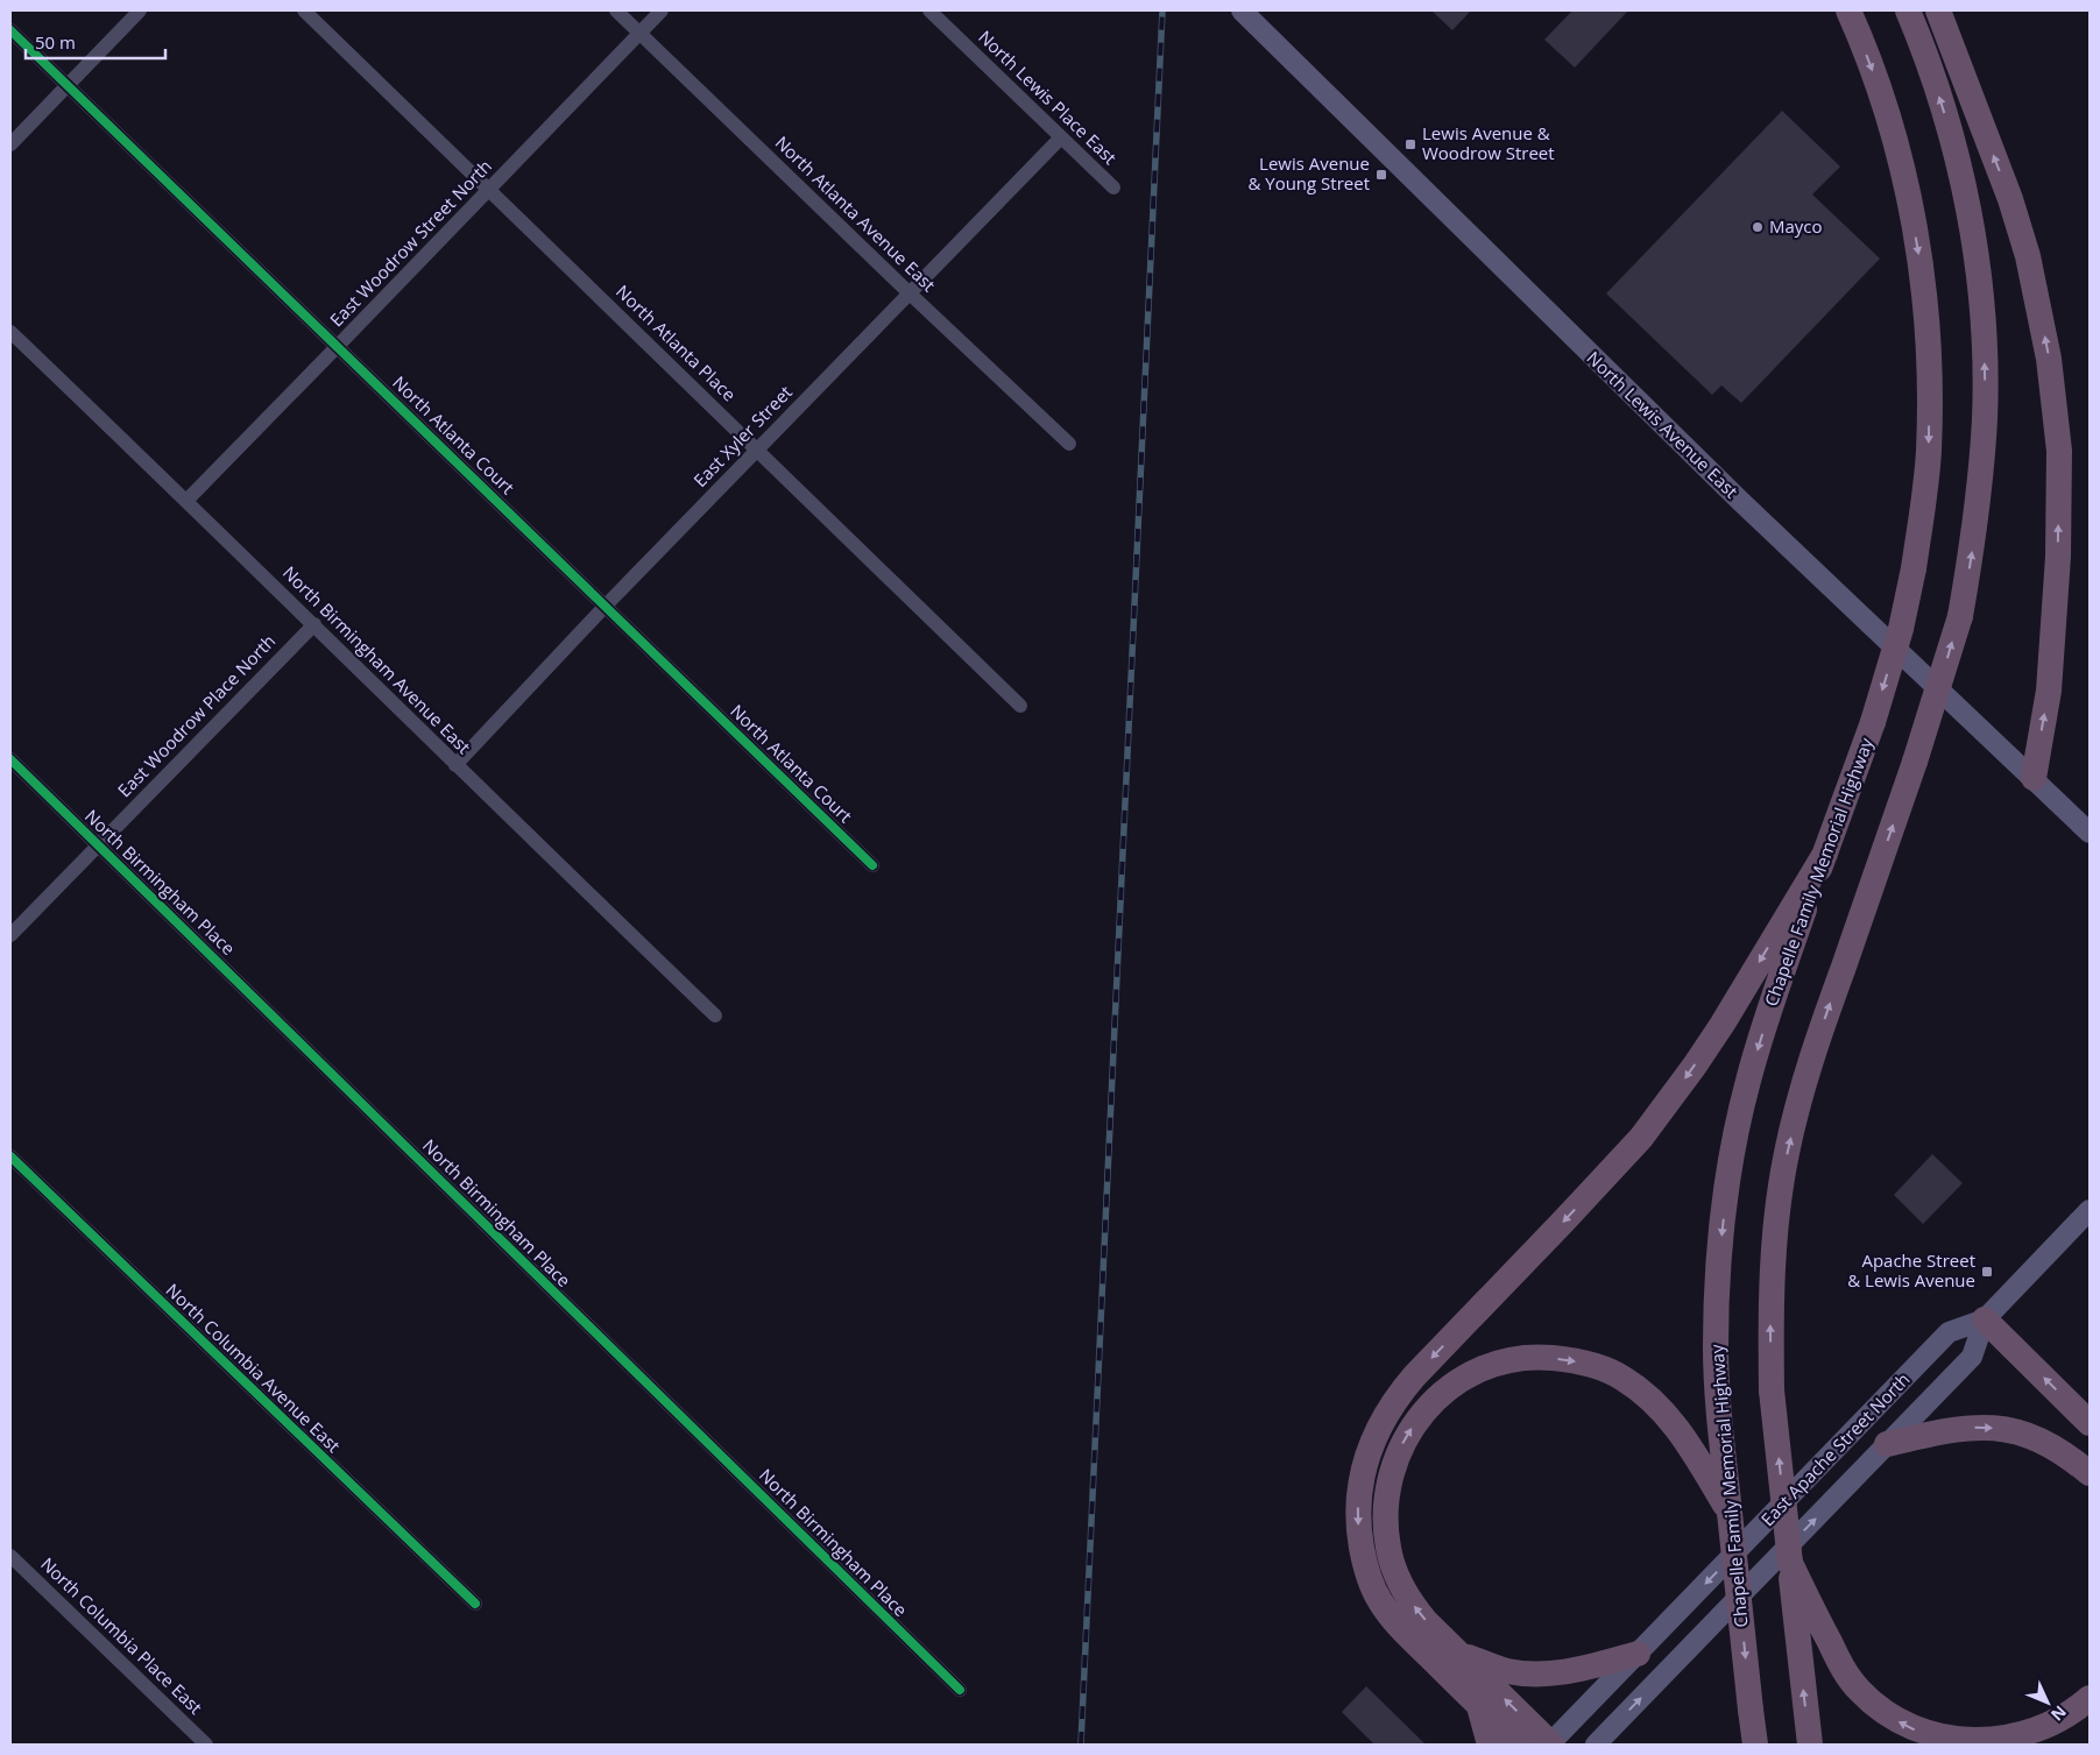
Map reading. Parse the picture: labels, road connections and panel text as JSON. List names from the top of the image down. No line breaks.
{"streets":{"highway":["Chapelle Family Memorial Highway"],"main road":["North Lewis Avenue East","East Apache Street North"],"street":["North Lewis Place East","North Atlanta Avenue East","East Woodrow Street North","North Atlanta Place","North Atlanta Court","East Xyler Street","North Birmingham Avenue East","East Woodrow Place North","North Birmingham Place","North Columbia Avenue East","North Columbia Place East"]},"crossings":[["North Lewis Place East","East Xyler Street"],["North Atlanta Avenue East","East Woodrow Street North"],["North Atlanta Avenue East","East Xyler Street"],["East Woodrow Street North","North Atlanta Place"],["East Woodrow Street North","North Atlanta Court"],["East Woodrow Street North","North Birmingham Avenue East"],["North Atlanta Place","East Xyler Street"],["North Atlanta Court","East Xyler Street"],["East Xyler Street","North Birmingham Avenue East"],["North Birmingham Avenue East","East Woodrow Place North"],["East Woodrow Place North","North Birmingham Place"]],"places":{"transit":["Lewis Avenue & Woodrow Street","Lewis Avenue & Young Street","Apache Street & Lewis Avenue"],"other":["Mayco"]},"scale_bar":"50 m","north":"bottom right"}
